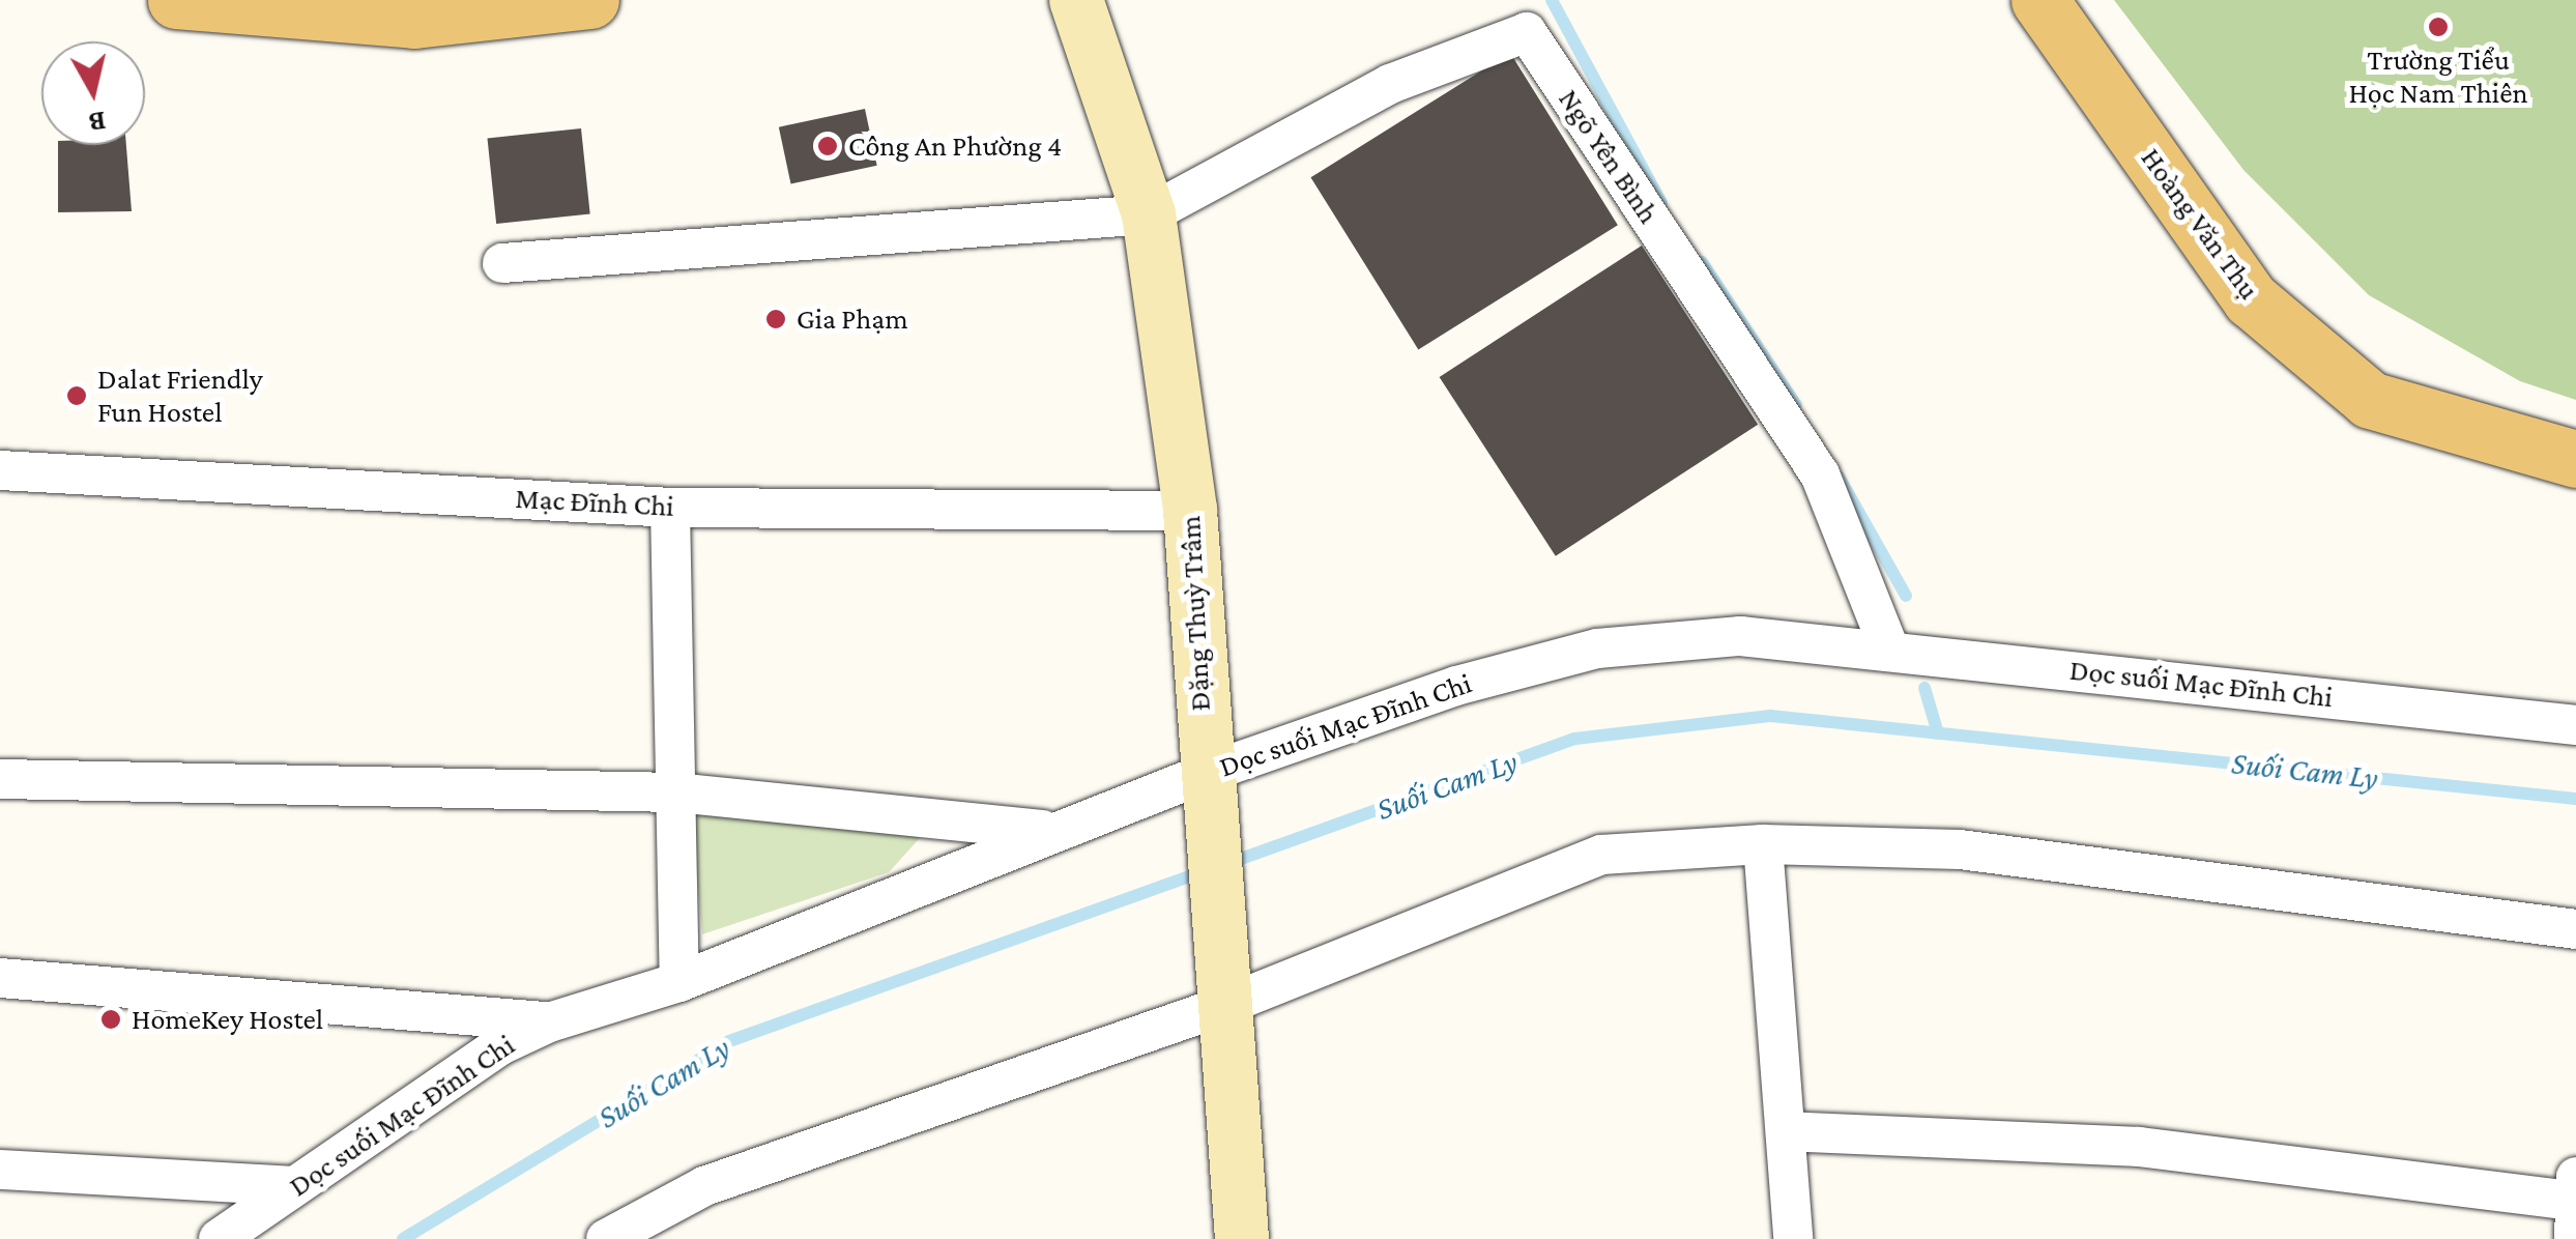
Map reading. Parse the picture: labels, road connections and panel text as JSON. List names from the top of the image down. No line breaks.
{"streets":{"main road":["Hoàng Văn Thụ"],"street":["Ngõ Yên Bình","Mạc Đĩnh Chi","Đặng Thuỳ Trâm","Dọc suối Mạc Đĩnh Chi"]},"crossings":[["Ngõ Yên Bình","Đặng Thuỳ Trâm"],["Ngõ Yên Bình","Dọc suối Mạc Đĩnh Chi"],["Mạc Đĩnh Chi","Đặng Thuỳ Trâm"],["Đặng Thuỳ Trâm","Dọc suối Mạc Đĩnh Chi"]],"water":["Suối Cam Ly"],"places":["Trường Tiểu Học Nam Thiên","Công An Phường 4","Gia Phạm","Dalat Friendly Fun Hostel","HomeKey Hostel"],"north":"bottom"}
